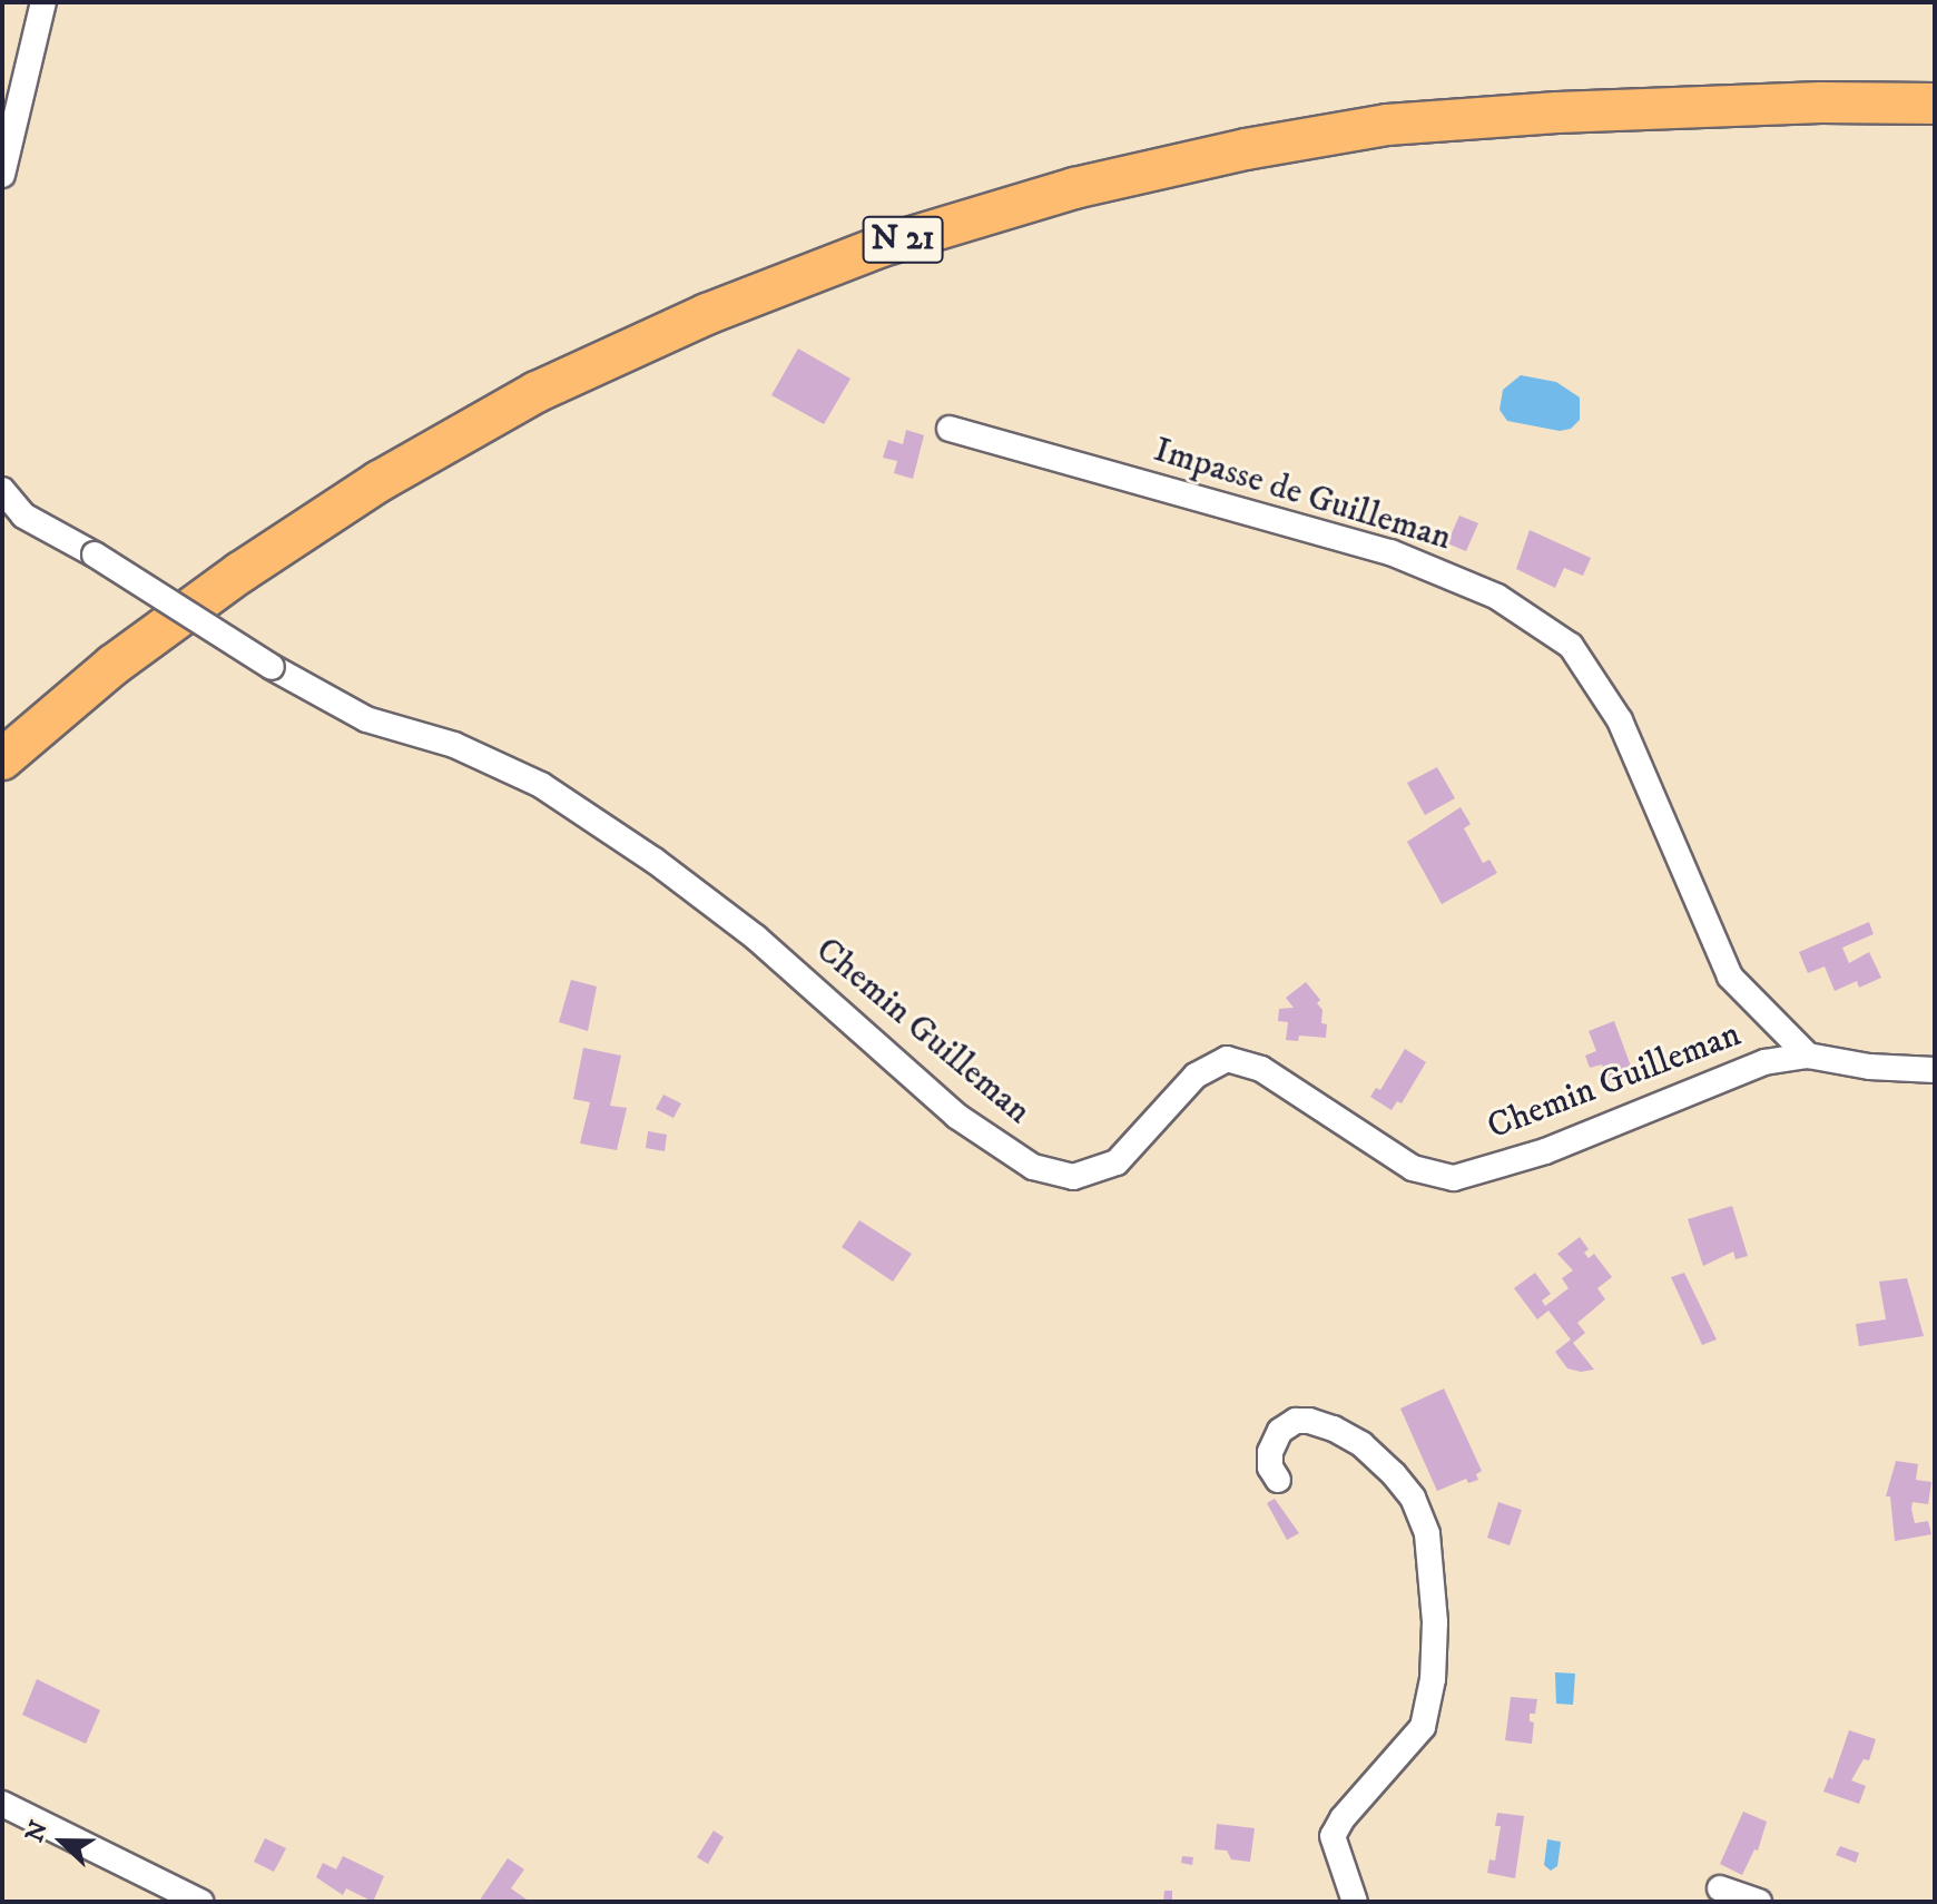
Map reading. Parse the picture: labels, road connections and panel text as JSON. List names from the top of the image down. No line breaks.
{"streets":{"main road":["N 21"],"street":["Impasse de Guilleman","Chemin Guilleman"]},"crossings":[["Impasse de Guilleman","Chemin Guilleman"]],"north":"left"}
